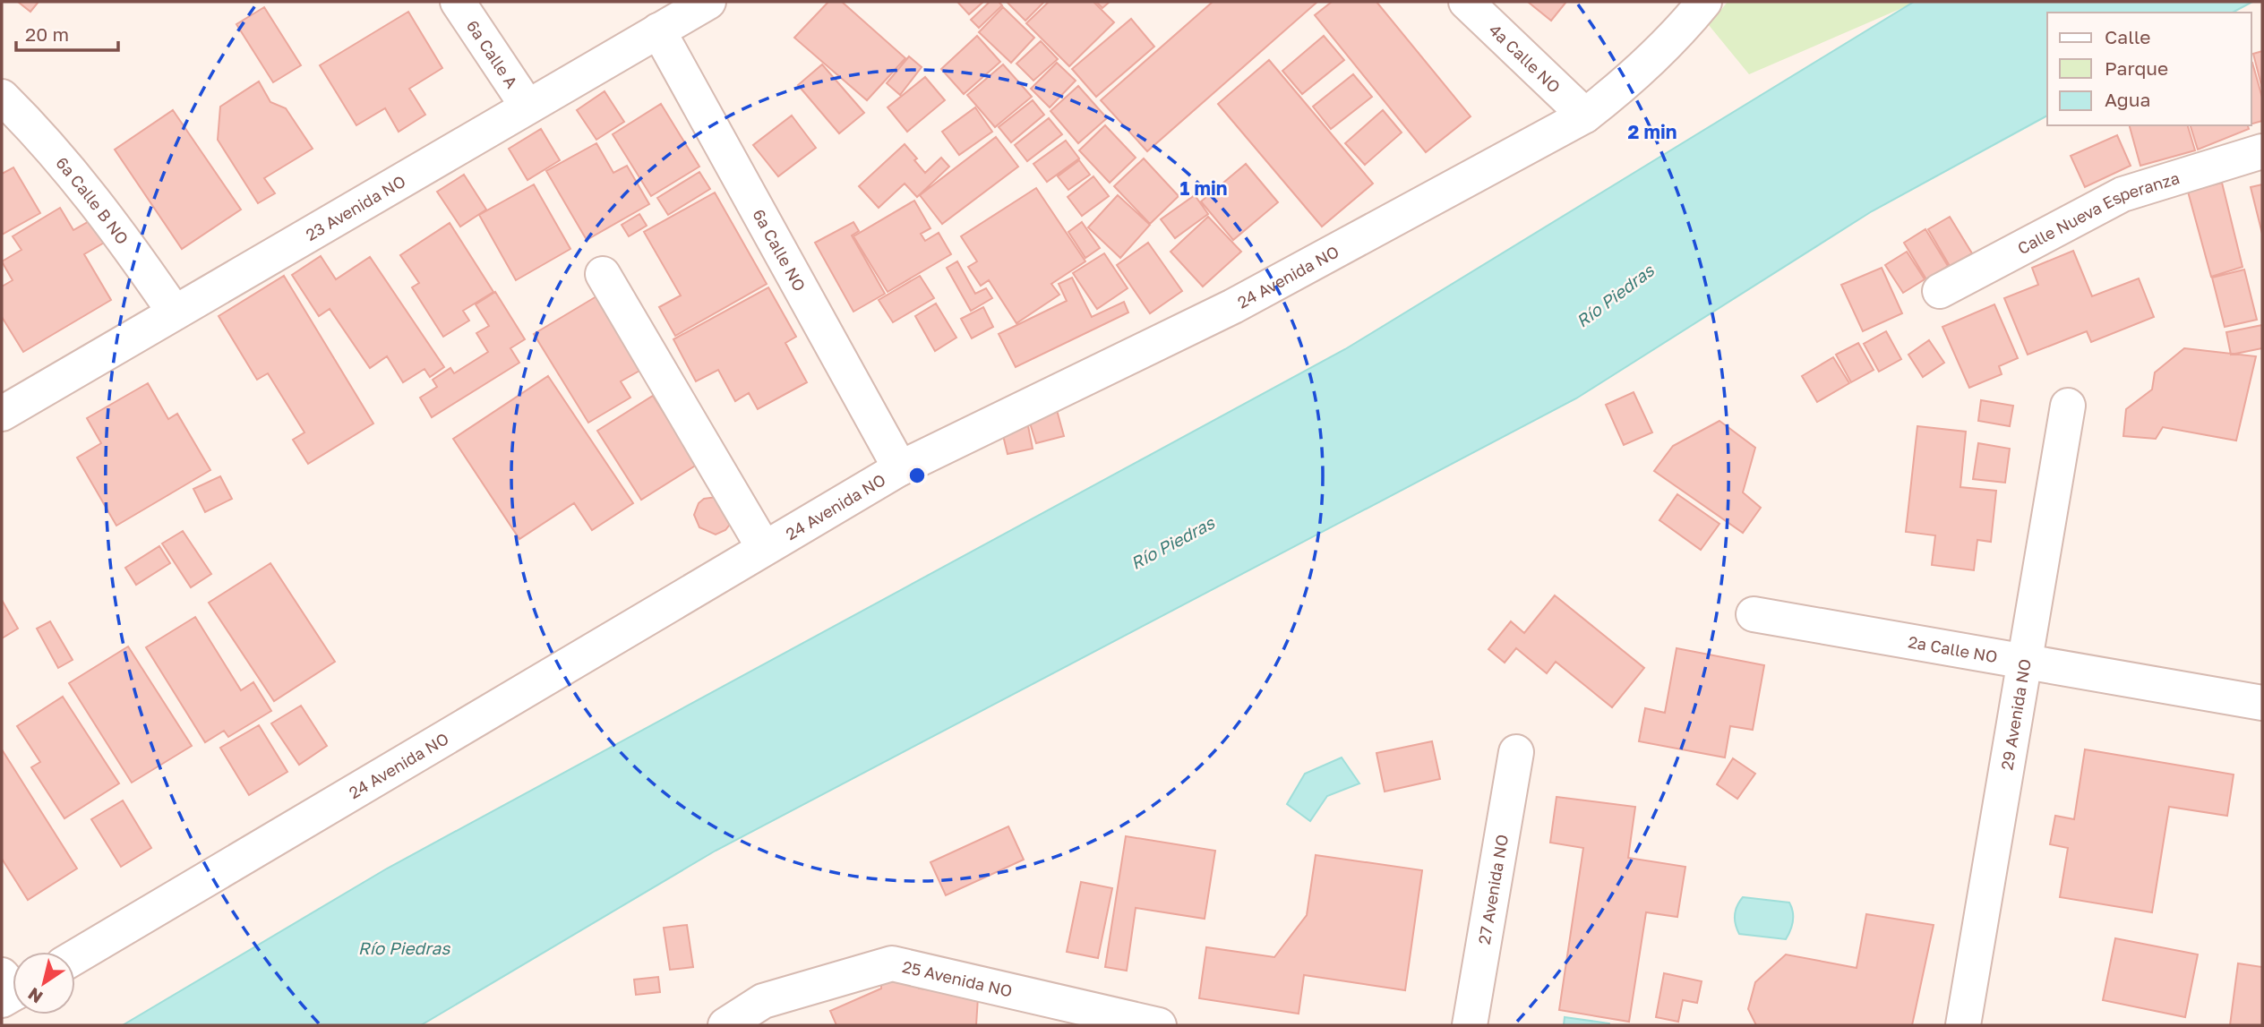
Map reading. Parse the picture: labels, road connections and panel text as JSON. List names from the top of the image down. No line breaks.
{"streets":{"street":["6a Calle A","4a Calle NO","6a Calle B NO","23 Avenida NO","Calle Nueva Esperanza","6a Calle NO","24 Avenida NO","2a Calle NO","29 Avenida NO","27 Avenida NO","25 Avenida NO"]},"crossings":[["6a Calle A","23 Avenida NO"],["4a Calle NO","24 Avenida NO"],["6a Calle B NO","23 Avenida NO"],["23 Avenida NO","6a Calle NO"],["6a Calle NO","24 Avenida NO"],["2a Calle NO","29 Avenida NO"]],"water":["Río Piedras"],"legend":["Calle","Parque","Agua"],"scale_bar":"20 m","north":"bottom left","rings":["2 min","1 min"]}
